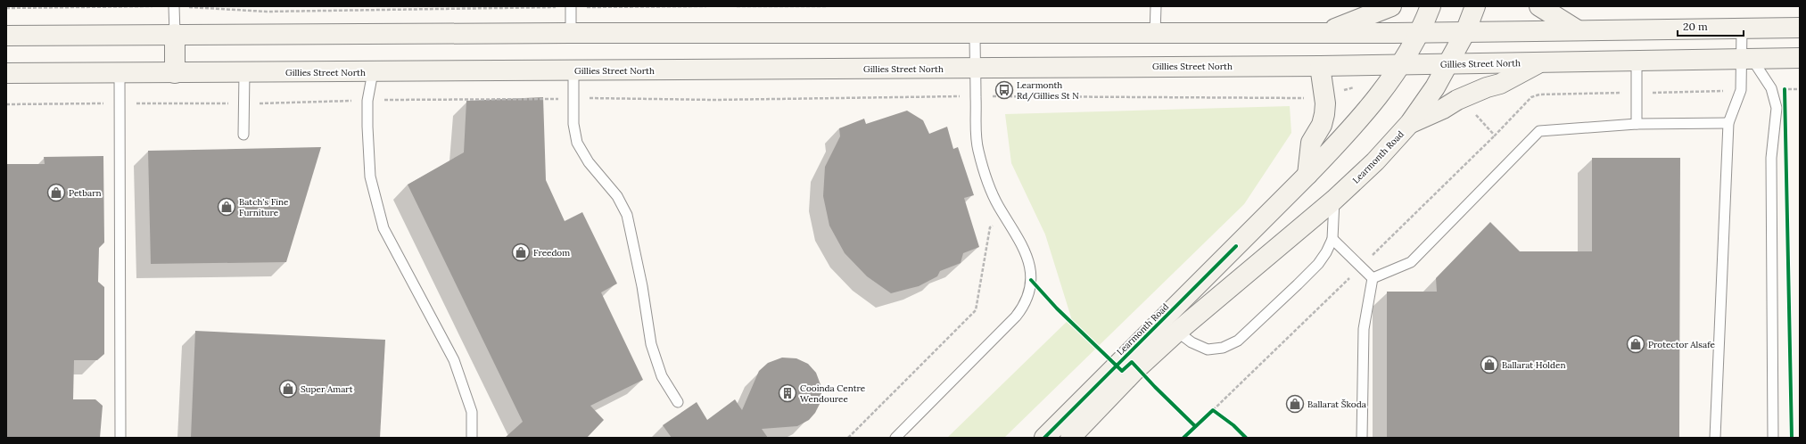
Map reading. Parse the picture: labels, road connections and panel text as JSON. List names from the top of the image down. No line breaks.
{"streets":{"main road":["Gillies Street North","Learmonth Road"]},"crossings":[["Gillies Street North","Learmonth Road"]],"places":{"bus stop":["Learmonth Rd/Gillies St N"],"shop":["Petbarn","Batch's Fine Furniture","Freedom","Protector Alsafe","Ballarat Holden","Super Amart","Ballarat Škoda"],"building":["Cooinda Centre Wendouree"]},"scale_bar":"20 m"}
